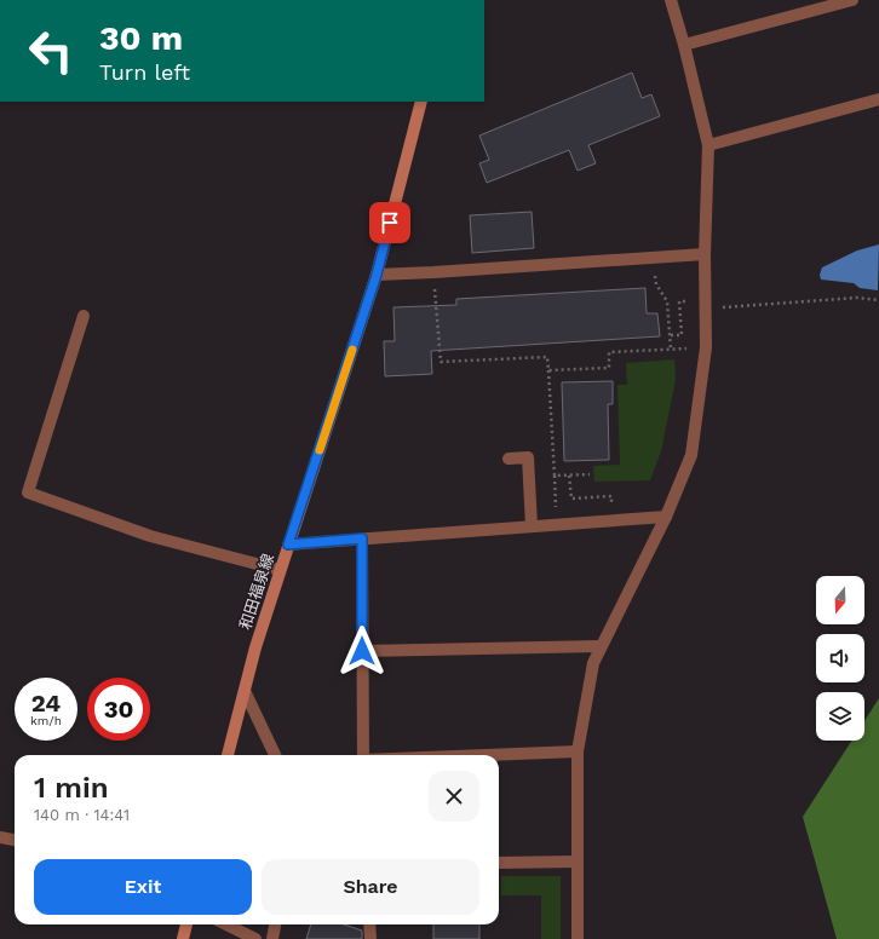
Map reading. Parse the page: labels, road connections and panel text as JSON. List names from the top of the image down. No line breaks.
{"streets":{"main road":["和田福泉線"]},"north":"bottom","page":{"turn":["30 m","Turn left"],"speed":"24 km/h","limit":"30","heading":["1 min","140 m · 14:41"],"buttons":["Exit","Share"]}}
